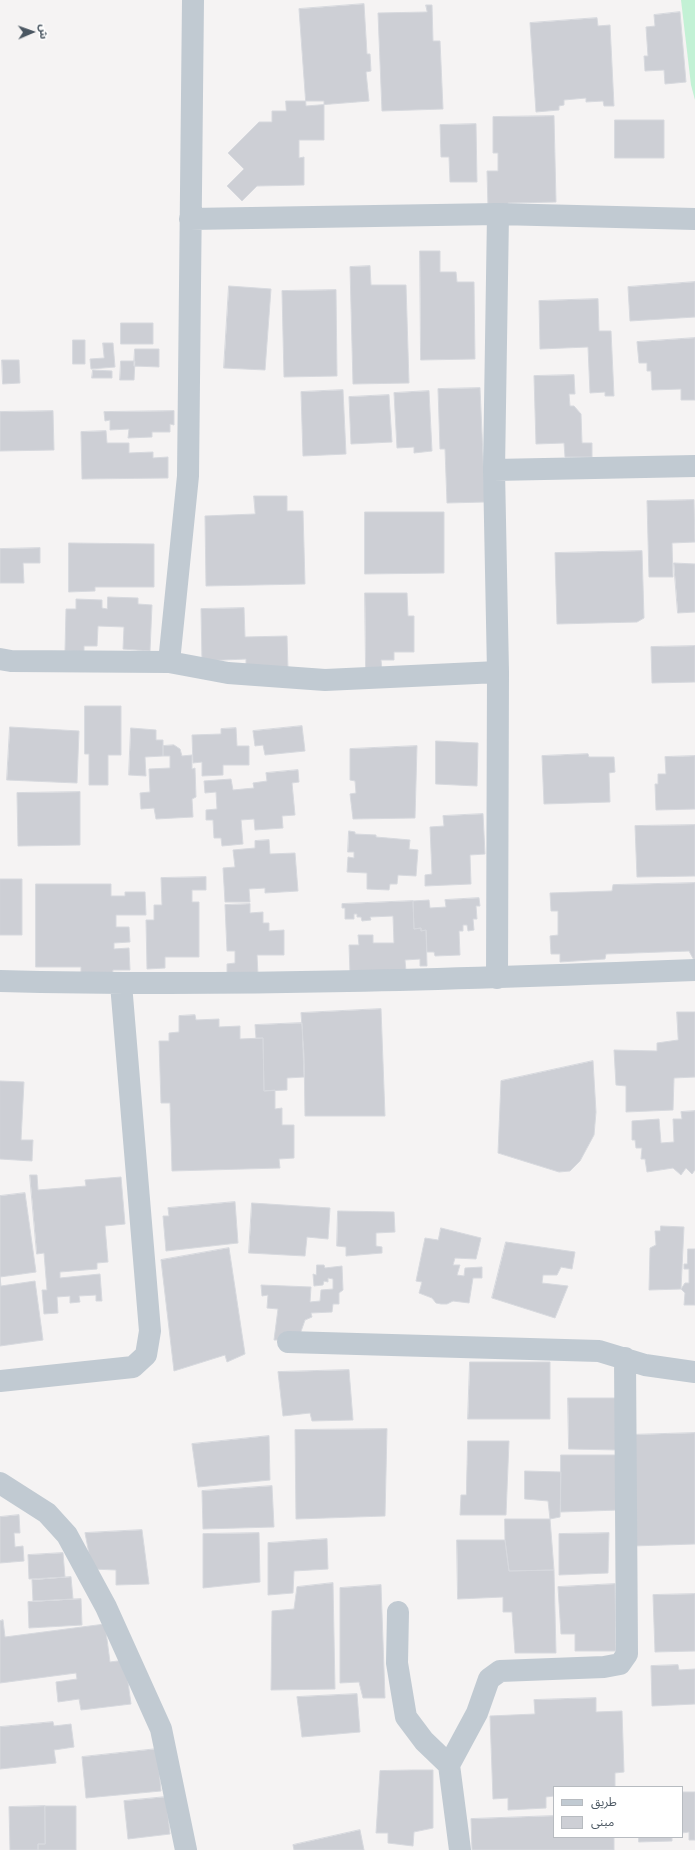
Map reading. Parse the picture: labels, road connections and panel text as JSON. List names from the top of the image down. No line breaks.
{"legend":["طريق","مبنى"],"north":"right"}
